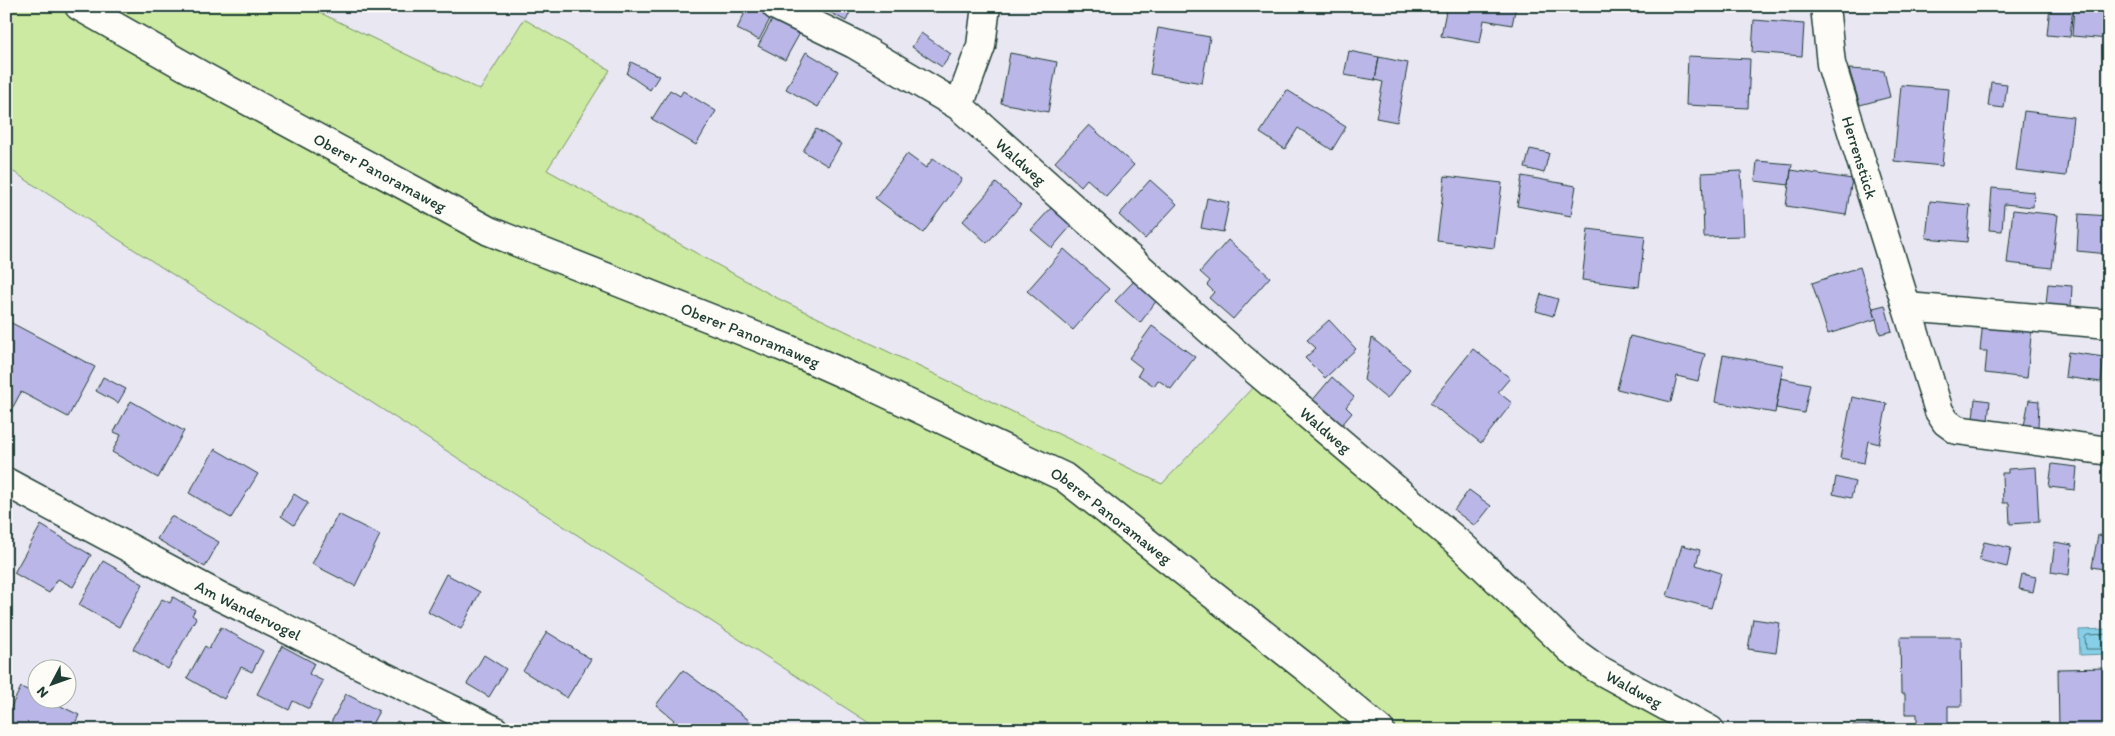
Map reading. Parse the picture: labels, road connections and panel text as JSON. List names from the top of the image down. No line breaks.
{"streets":{"street":["Herrenstück","Waldweg","Oberer Panoramaweg","Am Wandervogel"]},"north":"bottom left"}
